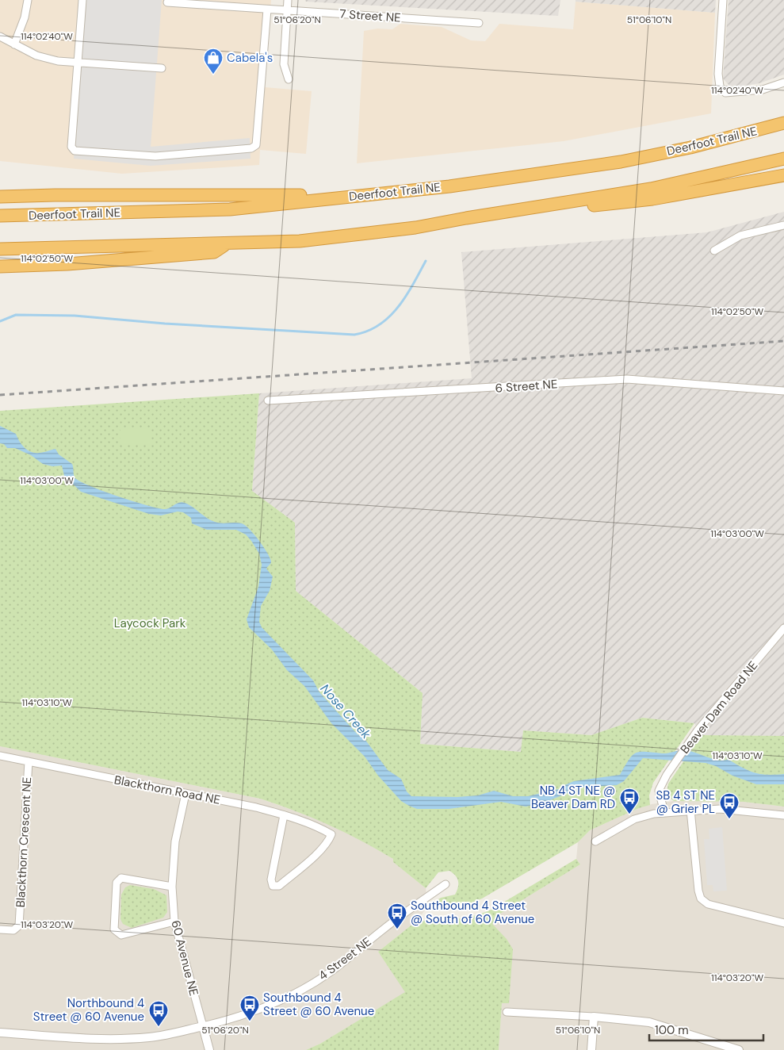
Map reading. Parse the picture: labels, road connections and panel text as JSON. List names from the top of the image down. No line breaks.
{"streets":{"highway":["Deerfoot Trail NE"],"street":["7 Street NE","6 Street NE","Beaver Dam Road NE","Blackthorn Road NE","Blackthorn Crescent NE","60 Avenue NE","4 Street NE"]},"crossings":[["Blackthorn Road NE","Blackthorn Crescent NE"],["Blackthorn Road NE","60 Avenue NE"],["60 Avenue NE","4 Street NE"]],"water":["Nose Creek"],"parks":["Laycock Park"],"places":{"shop":["Cabela's"],"bus stop":["NB 4 ST NE @ Beaver Dam RD","SB 4 ST NE @ Grier PL","Southbound 4 Street @ South of 60 Avenue","Southbound 4 Street @ 60 Avenue","Northbound 4 Street @ 60 Avenue"]},"scale_bar":"100 m","coordinates":["51°06'20\"N","51°06'10\"N","114°02'40\"W","114°02'50\"W","114°03'00\"W","114°03'10\"W","114°03'20\"W"]}
